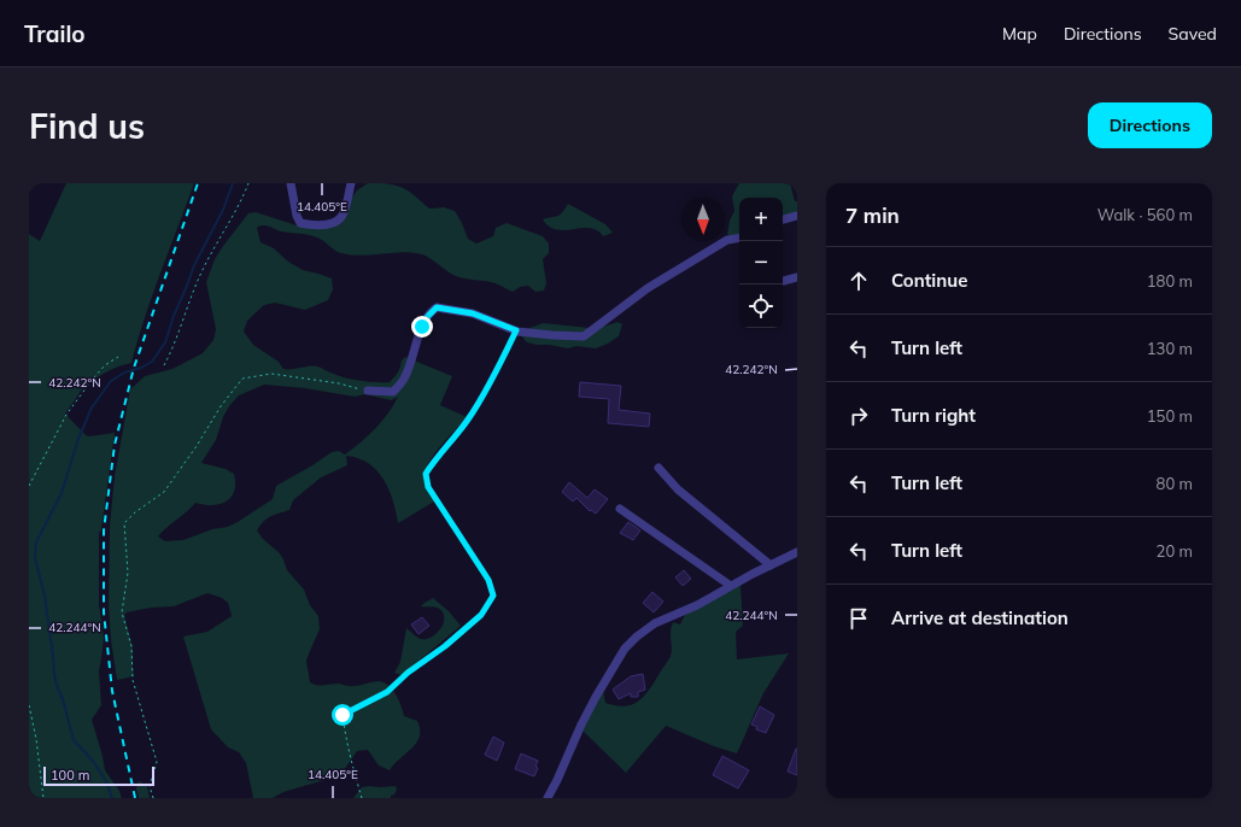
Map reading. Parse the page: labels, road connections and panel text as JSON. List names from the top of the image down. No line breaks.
{"scale_bar":"100 m","north":"bottom","page":{"header":"Trailo","nav":["Map","Directions","Saved"],"buttons":"Directions","title":"Find us","heading":["7 min","Walk · 560 m"],"map_buttons":["+","−"],"list":[["Continue","180 m"],["Turn left","130 m"],["Turn right","150 m"],["Turn left","80 m"],["Turn left","20 m"],"Arrive at destination"],"scale":"100 m"},"coordinates":["14.405°E","42.242°N","42.244°N"]}
